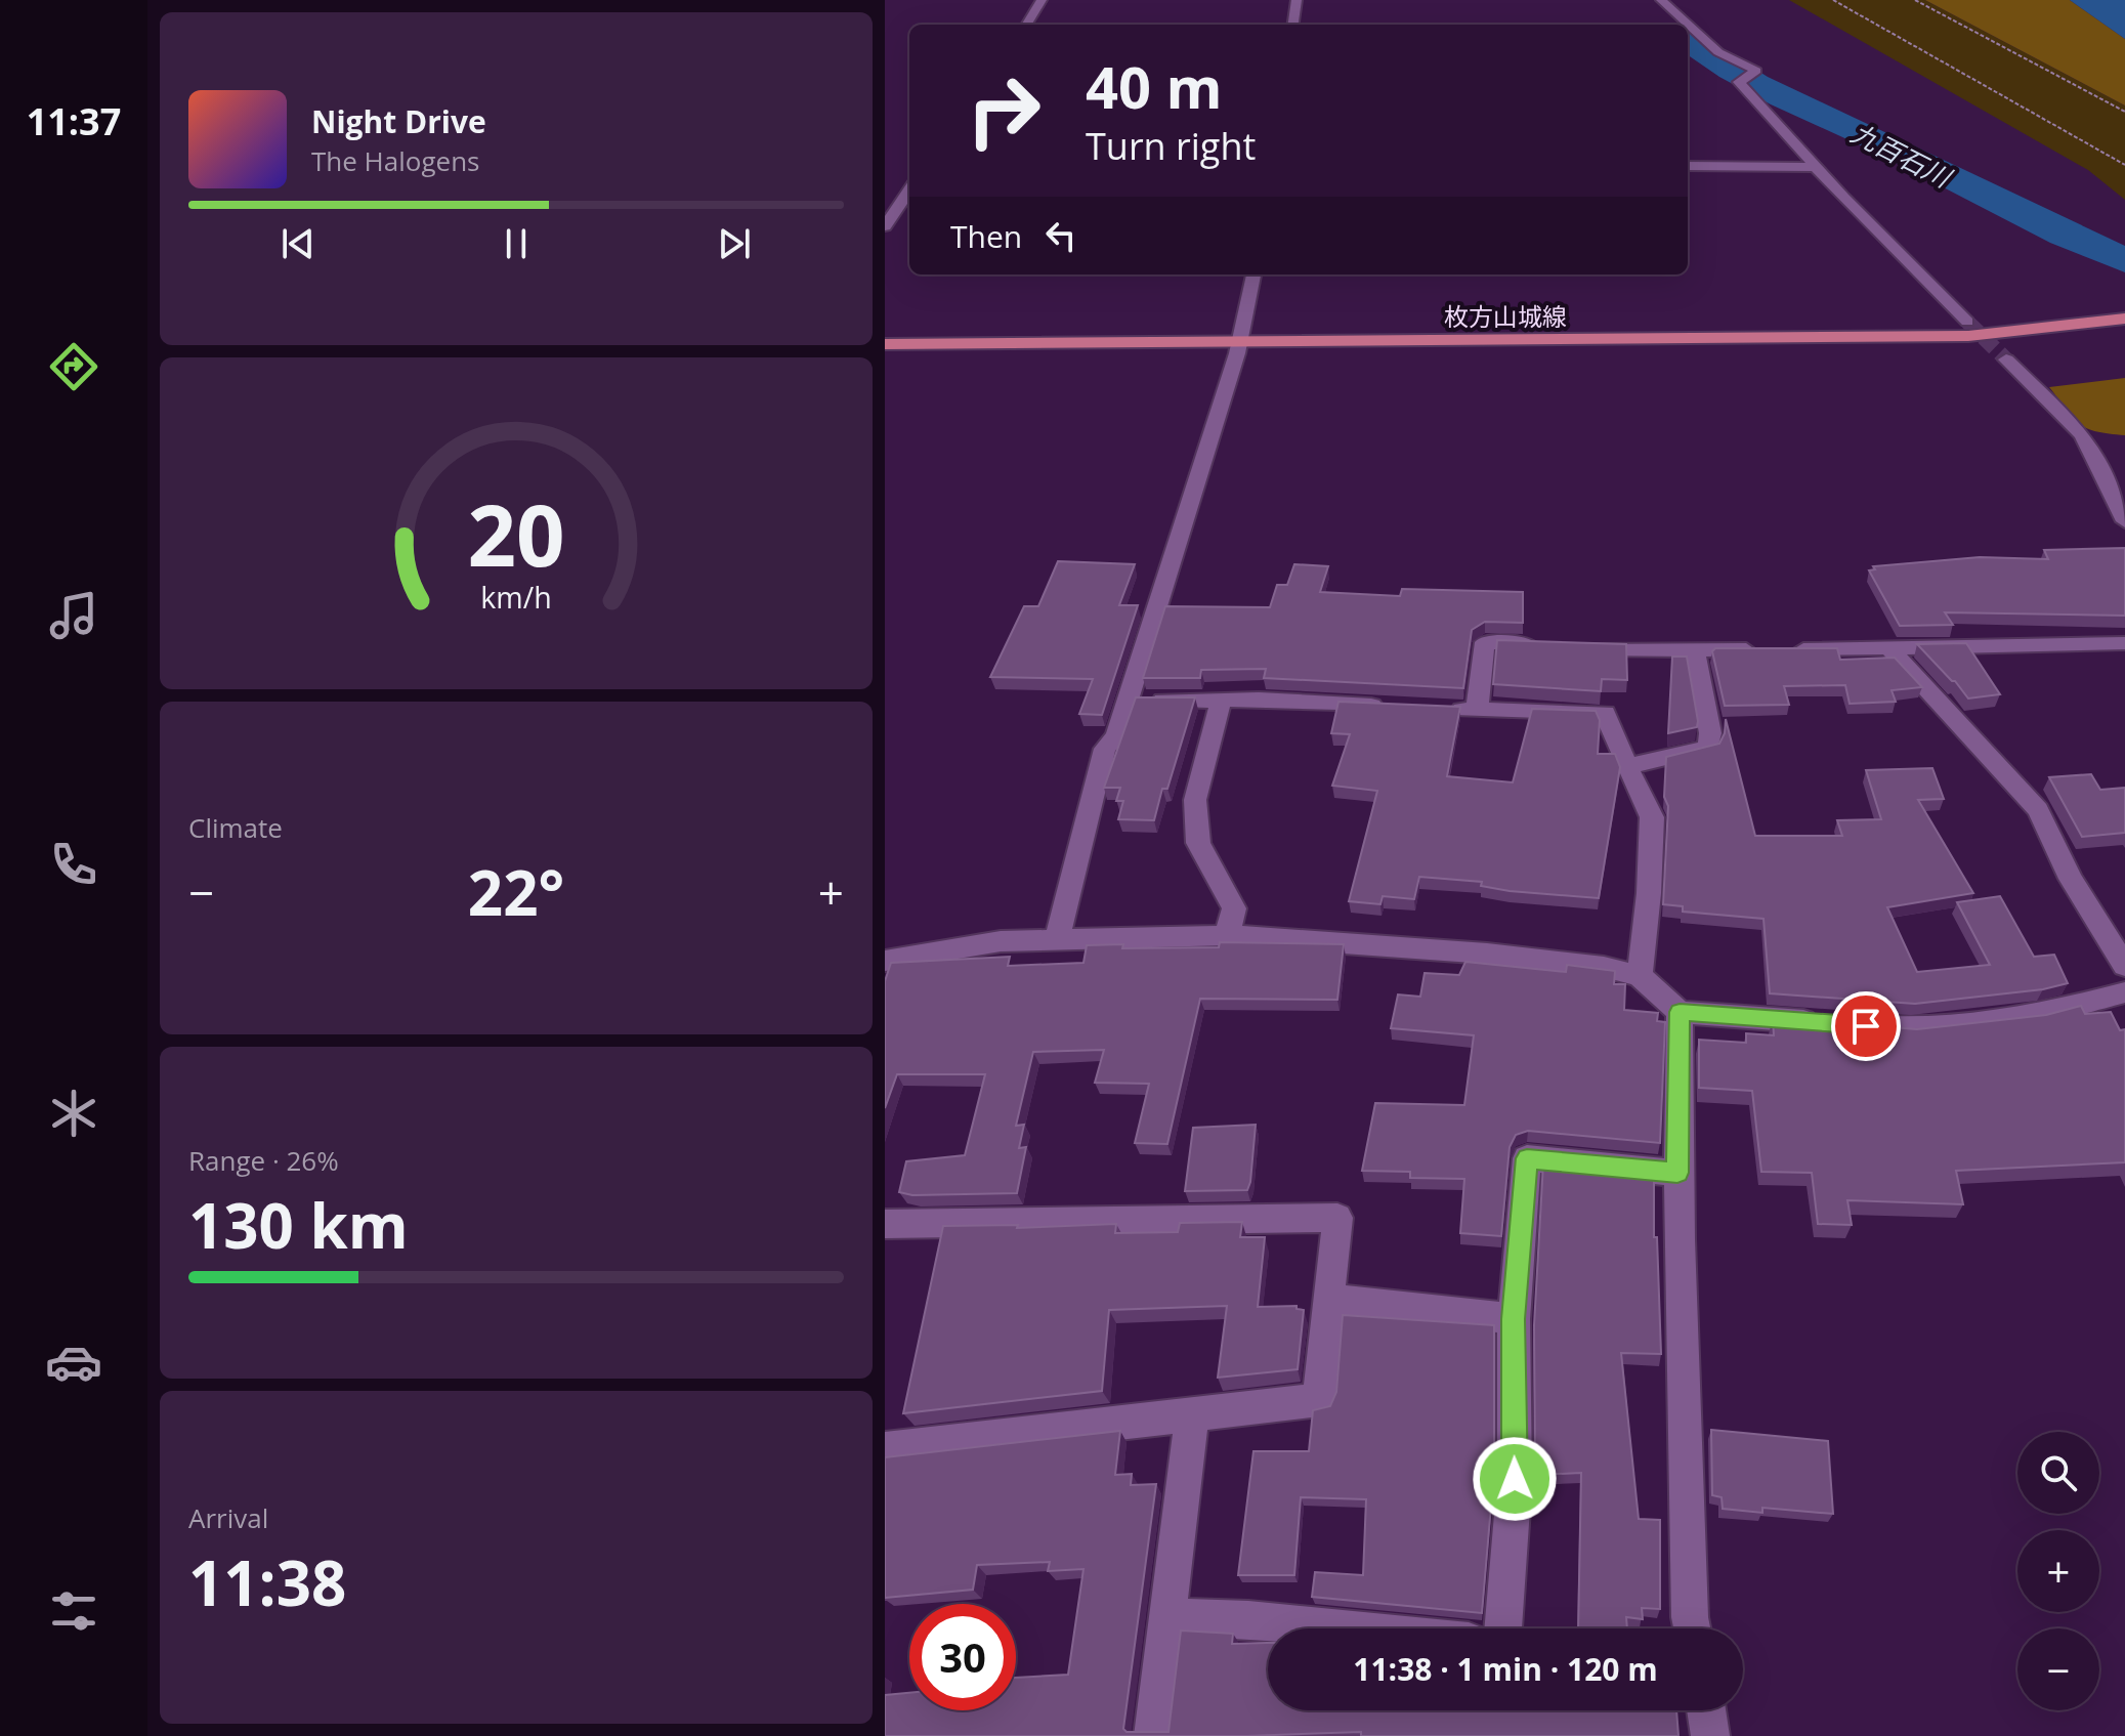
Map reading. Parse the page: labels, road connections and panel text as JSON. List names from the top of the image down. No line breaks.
{"streets":{"main road":["枚方山城線"]},"water":["九百石川"],"page":{"tabs":"11:37","turn":["40 m","Turn right"],"song":["Night Drive","The Halogens"],"then":"Then","tile":["Climate",["Range · 26%","130 km"],["Arrival","11:38"]],"heat":["−","22°","+"],"map_buttons":["+","−"],"limit":"30","trip":"11:38 · 1 min · 120 m","gauge":["20","km/h"]}}
